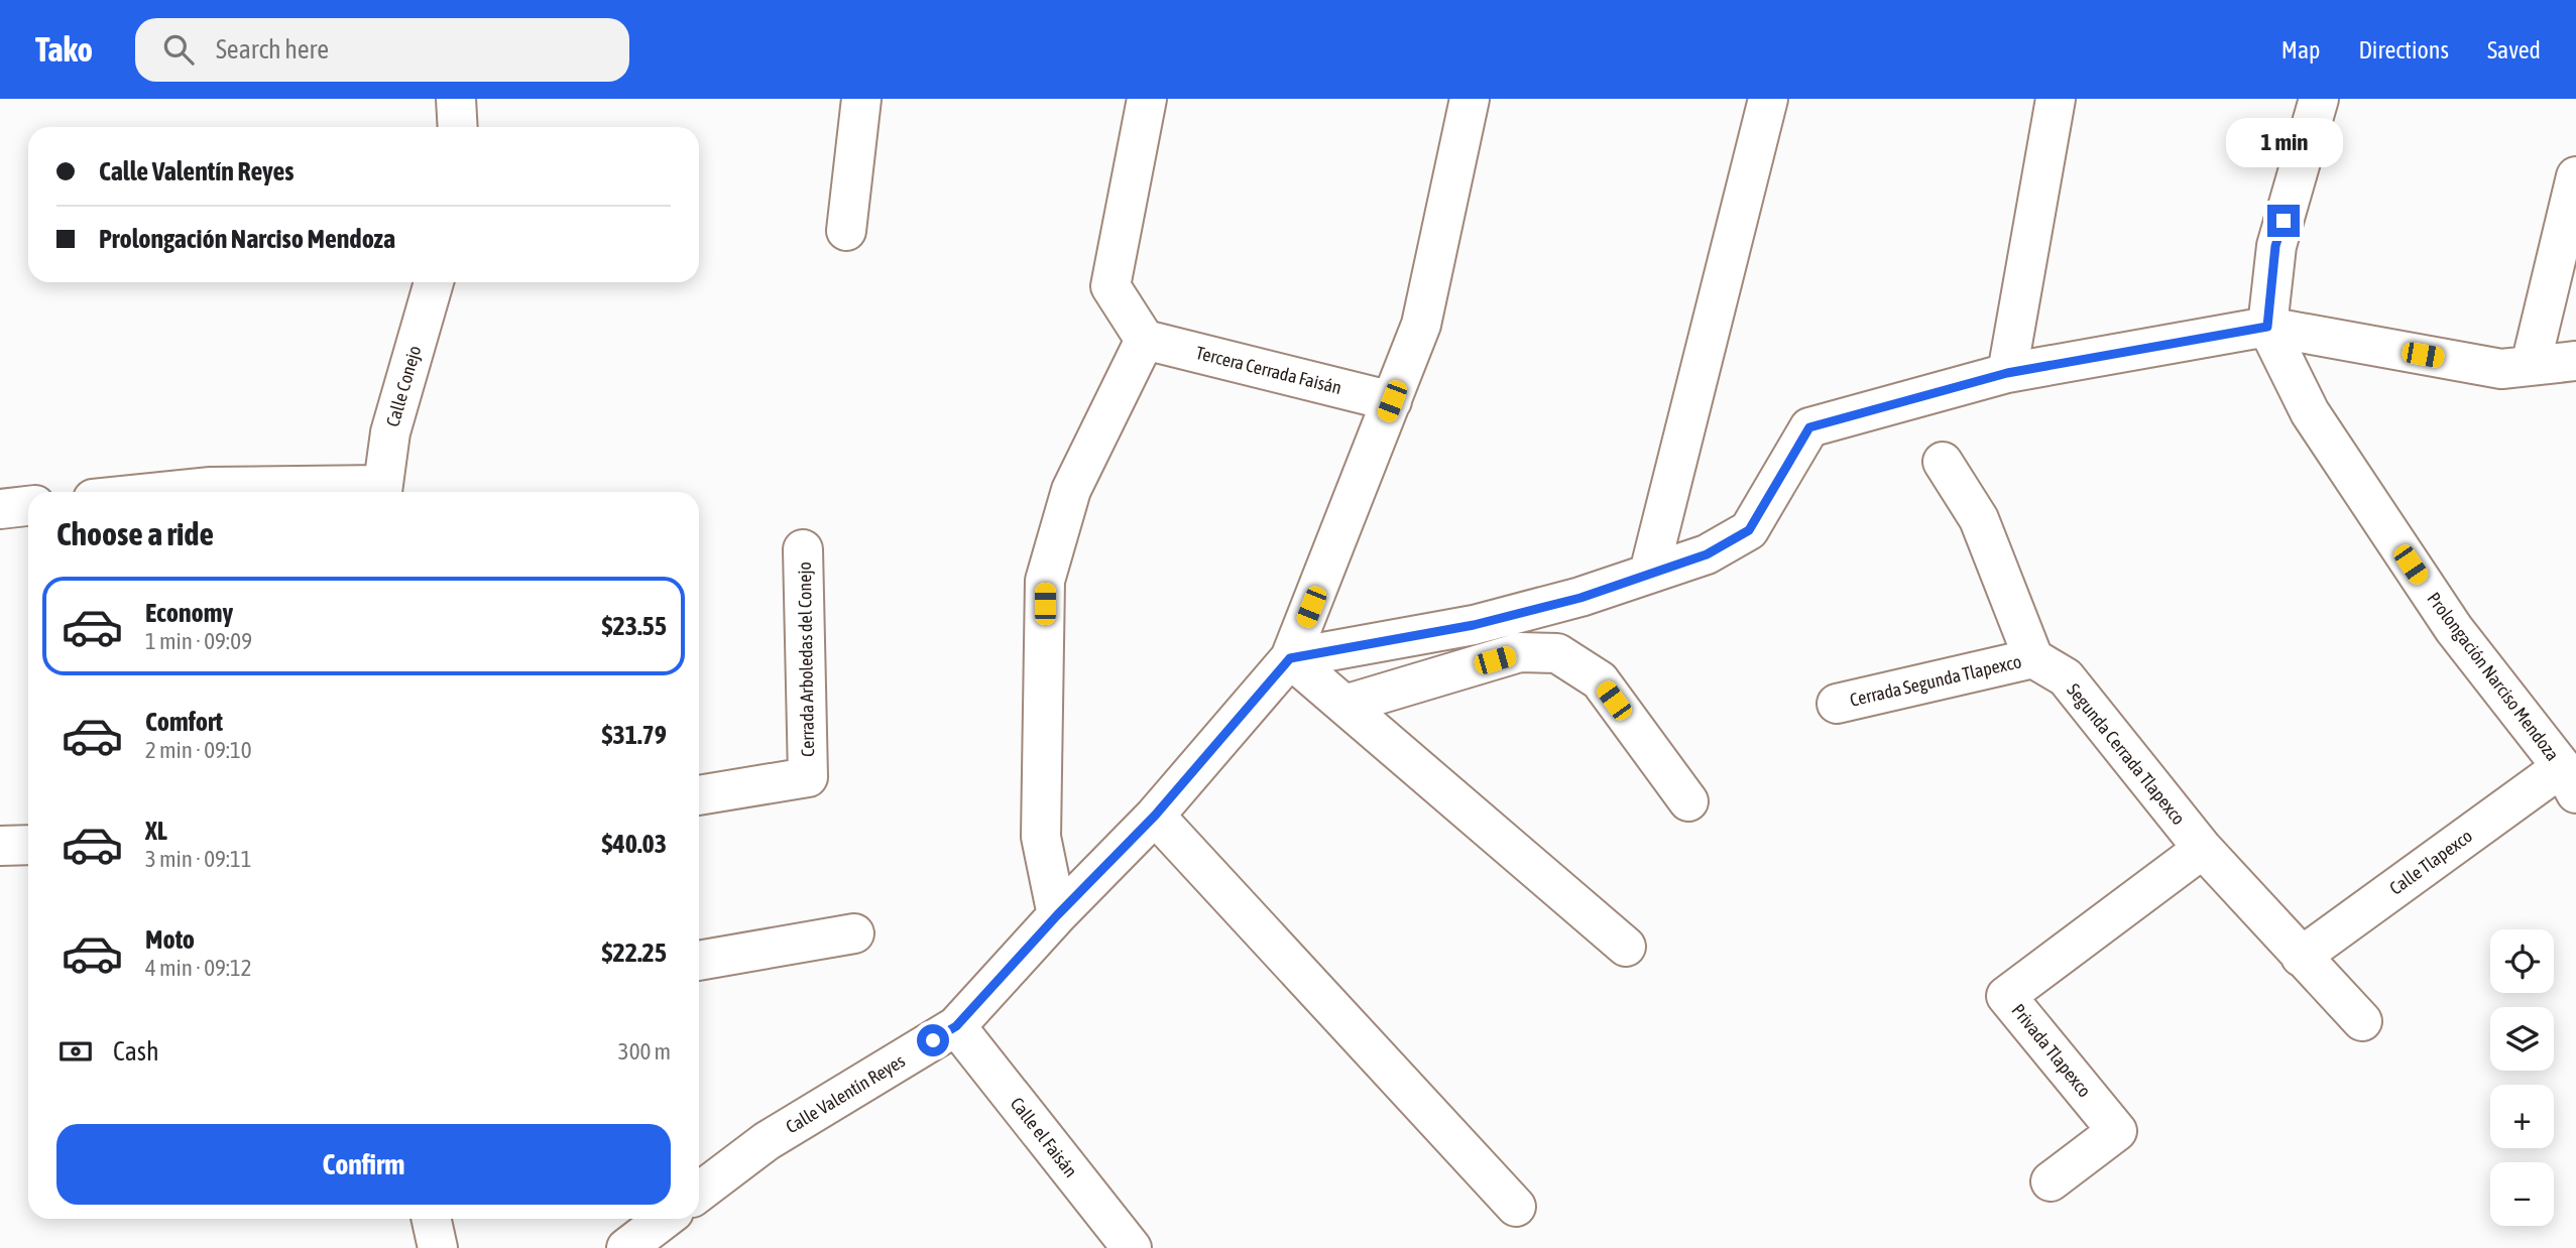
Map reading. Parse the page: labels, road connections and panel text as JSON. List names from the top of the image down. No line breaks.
{"streets":{"street":["Tercera Cerrada Faisán","Calle Conejo","Cerrada Arboledas del Conejo","Prolongación Narciso Mendoza","Cerrada Segunda Tlapexco","Segunda Cerrada Tlapexco","Calle Tlapexco","Privada Tlapexco","Calle Valentín Reyes","Calle el Faisán"]},"crossings":[["Tercera Cerrada Faisán","Calle Valentín Reyes"],["Prolongación Narciso Mendoza","Calle Tlapexco"],["Cerrada Segunda Tlapexco","Segunda Cerrada Tlapexco"],["Segunda Cerrada Tlapexco","Calle Tlapexco"],["Segunda Cerrada Tlapexco","Privada Tlapexco"],["Calle Valentín Reyes","Calle el Faisán"]],"page":{"header":"Tako","search":"Search here","nav":["Map","Directions","Saved"],"bubble":"1 min","banner":["Calle Valentín Reyes","Prolongación Narciso Mendoza"],"heading":"Choose a ride","list":[{"name":"Economy","note":"1 min · 09:09","value":"$23.55"},{"name":"Comfort","note":"2 min · 09:10","value":"$31.79"},{"name":"XL","note":"3 min · 09:11","value":"$40.03"},{"name":"Moto","note":"4 min · 09:12","value":"$22.25"}],"map_buttons":["+","−"],"pay":["Cash","300 m"],"buttons":"Confirm"}}
